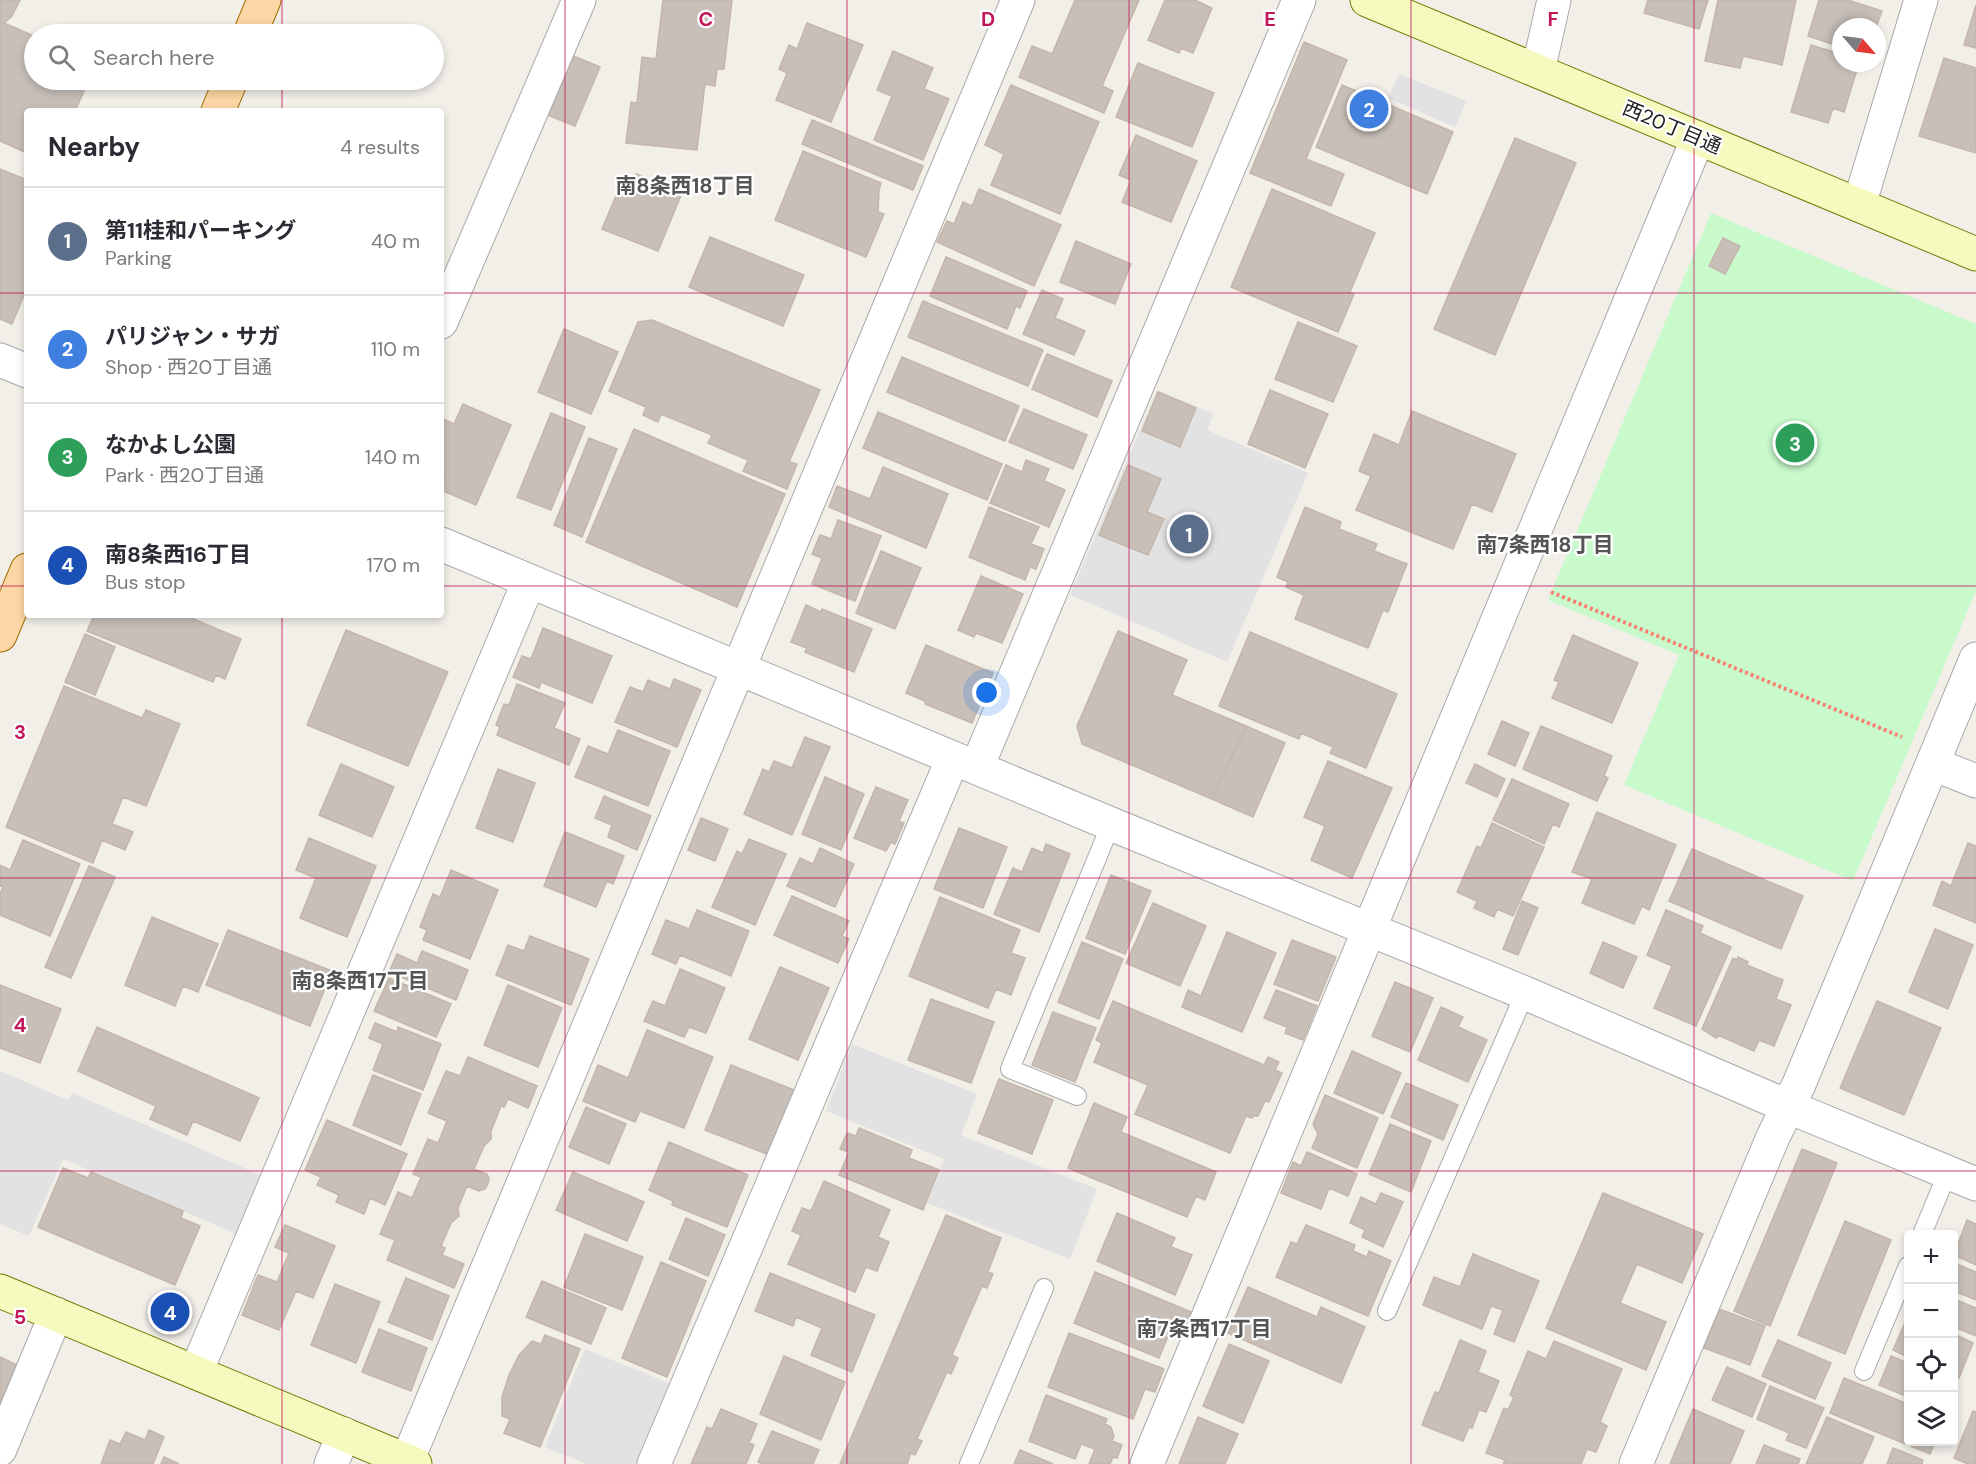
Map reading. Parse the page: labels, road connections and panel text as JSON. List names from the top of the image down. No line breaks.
{"streets":{"street":["西20丁目通"]},"districts":["南8条西18丁目","南7条西18丁目","南8条西17丁目","南7条西17丁目"],"north":"bottom right","page":{"search":"Search here","pins":["2","3","1","4"],"heading":["Nearby","4 results"],"list":[{"mark":"1","name":"第11桂和パーキング","note":"Parking","value":"40 m"},{"mark":"2","name":"パリジャン・サガ","note":"Shop · 西20丁目通","value":"110 m"},{"mark":"3","name":"なかよし公園","note":"Park · 西20丁目通","value":"140 m"},{"mark":"4","name":"南8条西16丁目","note":"Bus stop","value":"170 m"}],"map_buttons":["+","−"]},"grid":{"columns":["C","D","E","F"],"rows":["3","4","5"]}}
